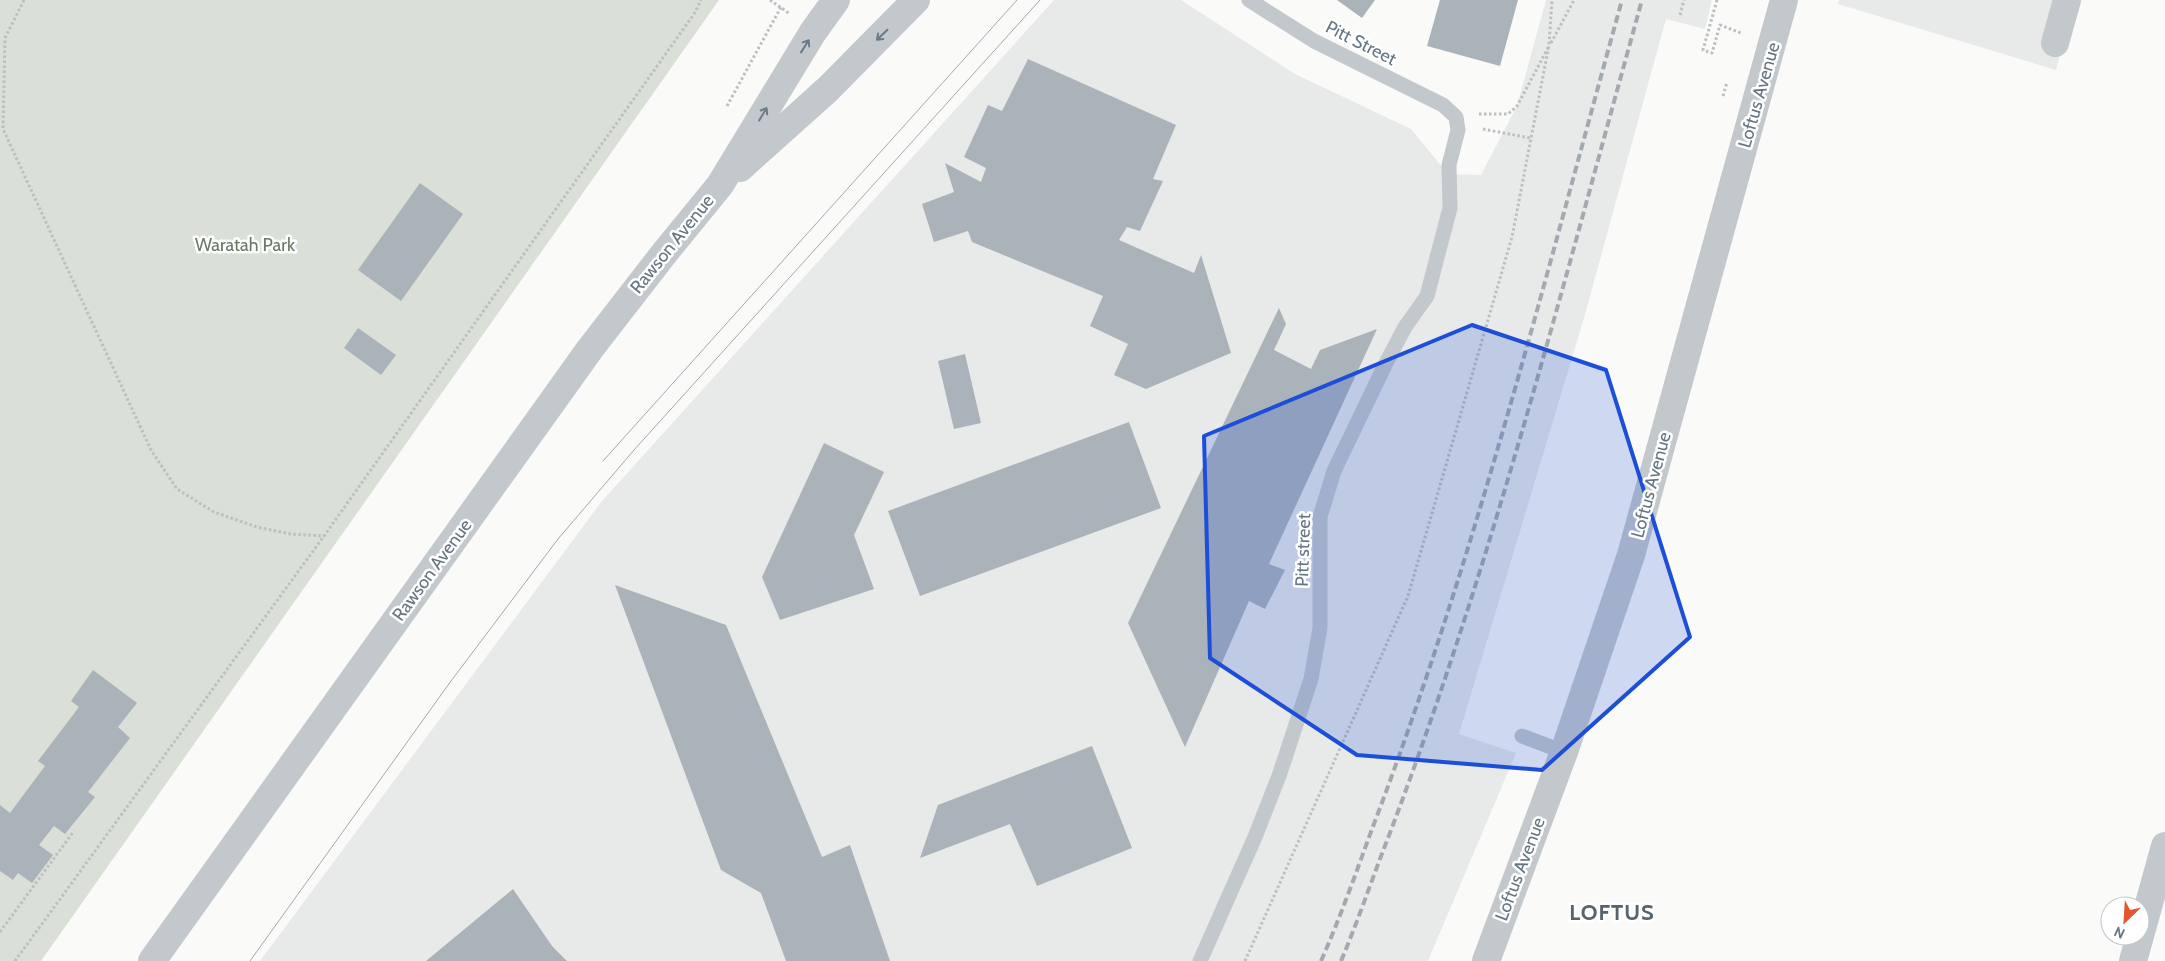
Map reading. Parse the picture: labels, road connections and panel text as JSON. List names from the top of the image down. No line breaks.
{"streets":{"street":["Loftus Avenue","Rawson Avenue"],"lane":["Pitt Street","Pitt street"]},"crossings":[["Pitt Street","Pitt street"]],"districts":["LOFTUS"],"parks":["Waratah Park"],"north":"bottom left"}
